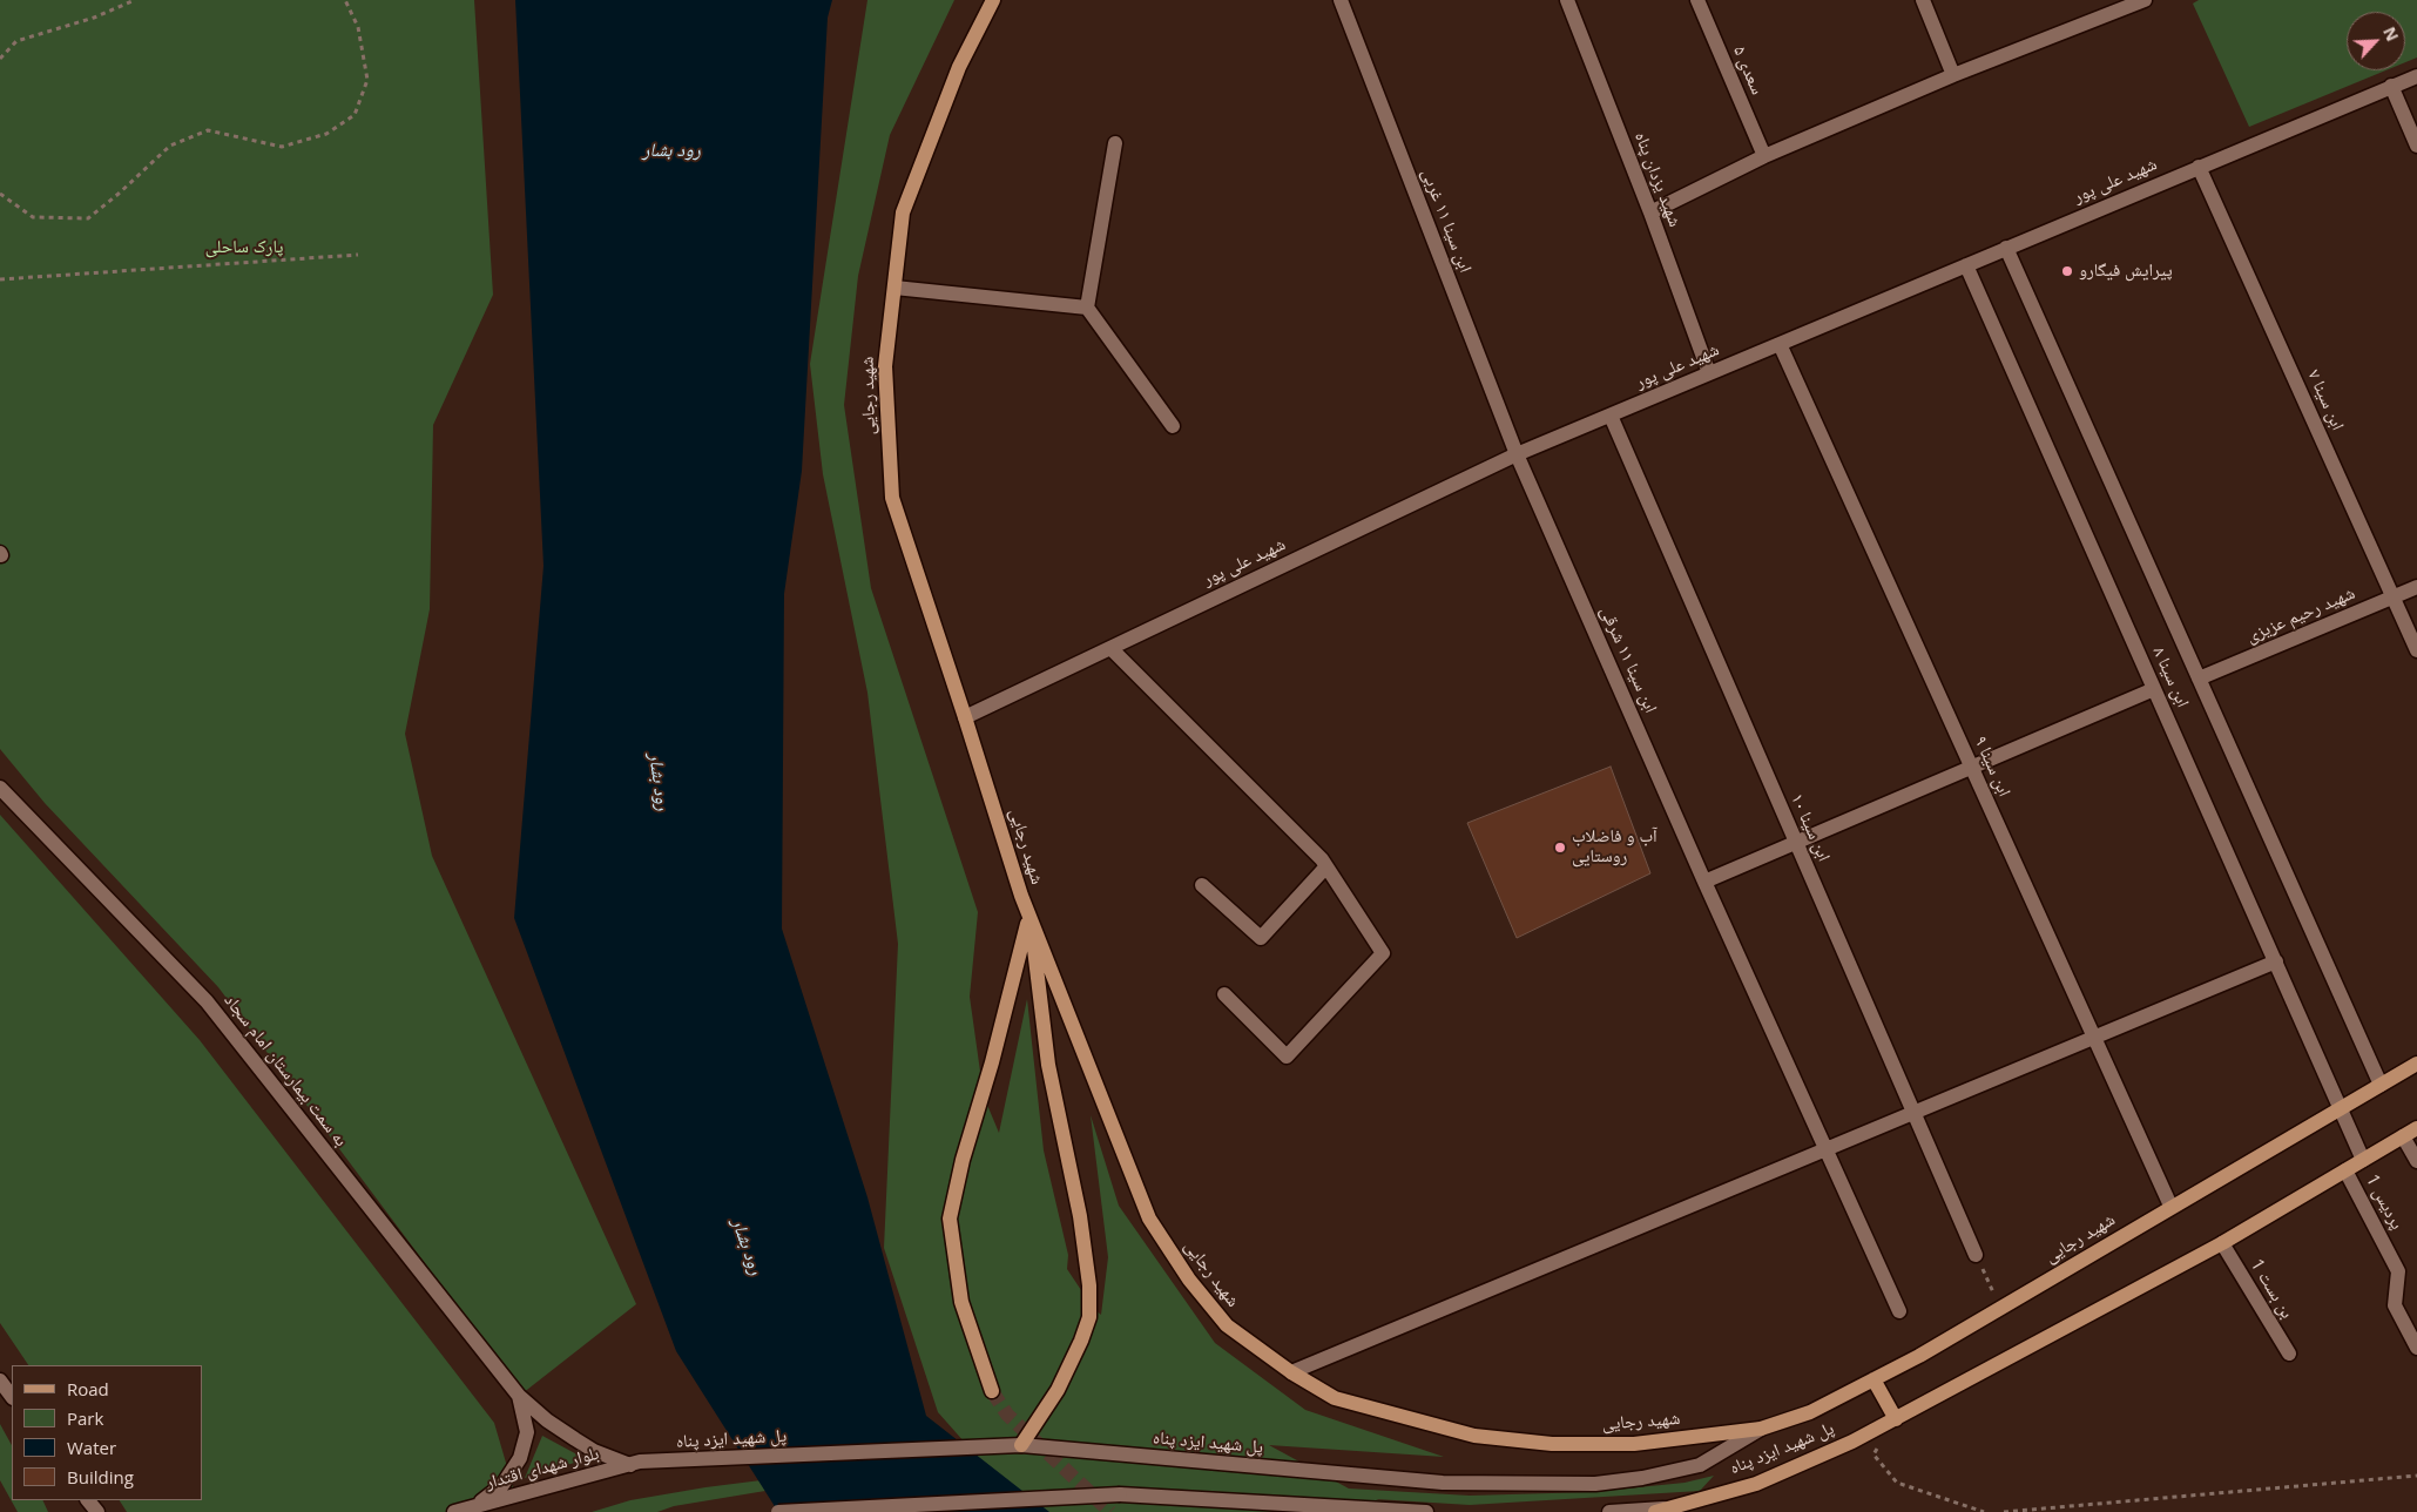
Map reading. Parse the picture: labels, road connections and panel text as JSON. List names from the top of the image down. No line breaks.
{"streets":{"main road":["شهید رجایی","پل شهید ایزد پناه"],"street":["سعدی ۵","شهید یزدان پناه","شهید علی پور","ابن سینا ۱۱ غربی","ابن سینا ۷","شهید رحیم عزیزی","ابن سینا ۱۱ شرقی","ابن سینا ۸","ابن سینا ۹","ابن سینا ۱۰","به سمت بیمارستان امام سجاد","پردیس 1","بن بست 1","بلوار شهدای اقتدار"]},"crossings":[["شهید یزدان پناه","شهید علی پور"],["شهید علی پور","ابن سینا ۱۱ غربی"],["شهید علی پور","شهید رجایی"],["شهید علی پور","ابن سینا ۷"],["شهید علی پور","ابن سینا ۱۱ شرقی"],["شهید علی پور","ابن سینا ۸"],["شهید علی پور","ابن سینا ۹"],["شهید علی پور","ابن سینا ۱۰"],["ابن سینا ۱۱ غربی","ابن سینا ۱۱ شرقی"],["شهید رجایی","ابن سینا ۸"],["شهید رجایی","ابن سینا ۹"],["شهید رجایی","پل شهید ایزد پناه"],["ابن سینا ۷","شهید رحیم عزیزی"],["شهید رحیم عزیزی","ابن سینا ۸"],["به سمت بیمارستان امام سجاد","پل شهید ایزد پناه"],["به سمت بیمارستان امام سجاد","بلوار شهدای اقتدار"],["پل شهید ایزد پناه","بلوار شهدای اقتدار"]],"water":["رود بشار"],"parks":["پارک ساحلی"],"places":["پیرایش فیگارو","آب و فاضلاب روستایی"],"legend":["Road","Park","Water","Building"],"north":"top right"}
